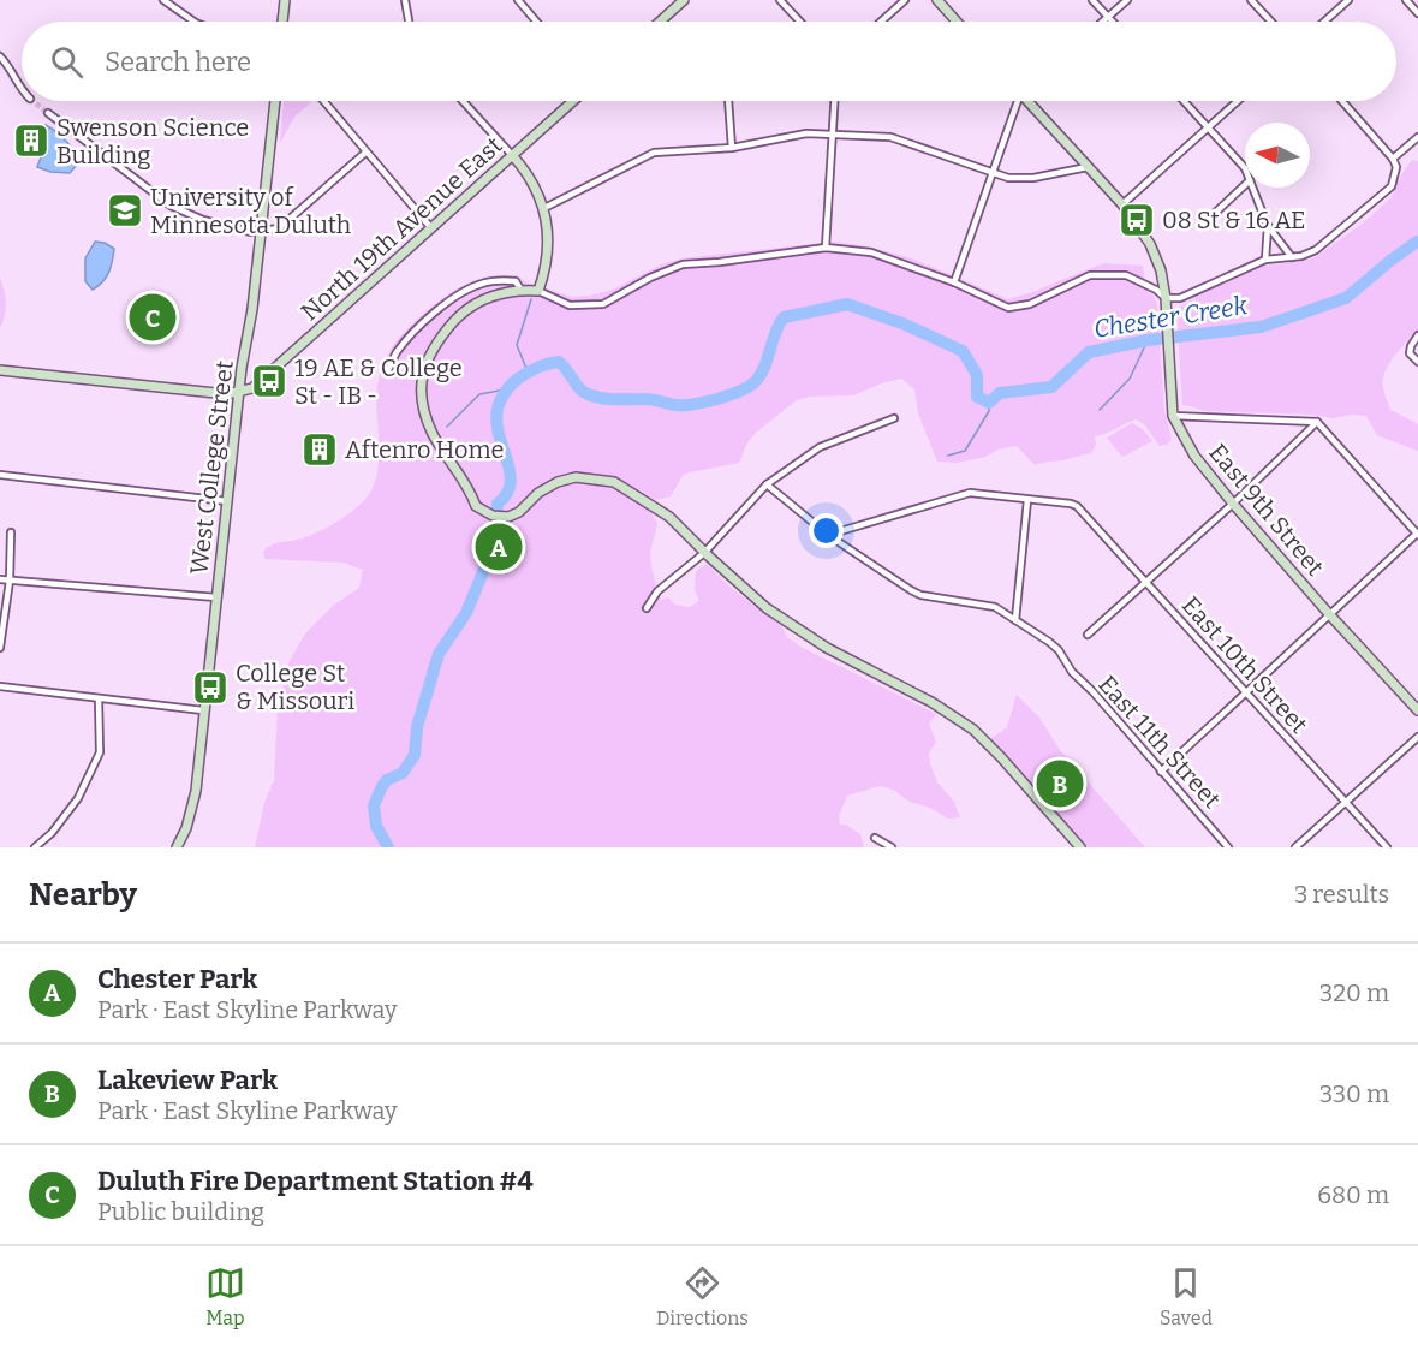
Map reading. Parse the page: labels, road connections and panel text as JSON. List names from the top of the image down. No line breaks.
{"streets":{"street":["North 19th Avenue East","West College Street","East 9th Street","East 10th Street","East 11th Street"]},"crossings":[["North 19th Avenue East","West College Street"]],"water":["Chester Creek"],"places":{"building":["Swenson Science Building","Aftenro Home"],"school or university":["University of Minnesota Duluth"],"bus stop":["08 St & 16 AE","19 AE & College St - IB -","College St & Missouri"]},"north":"left","page":{"search":"Search here","pins":["C","A","B"],"heading":["Nearby","3 results"],"list":[{"mark":"A","name":"Chester Park","note":"Park · East Skyline Parkway","value":"320 m"},{"mark":"B","name":"Lakeview Park","note":"Park · East Skyline Parkway","value":"330 m"},{"mark":"C","name":"Duluth Fire Department Station #4","note":"Public building","value":"680 m"}],"nav":["Map","Directions","Saved"]}}
